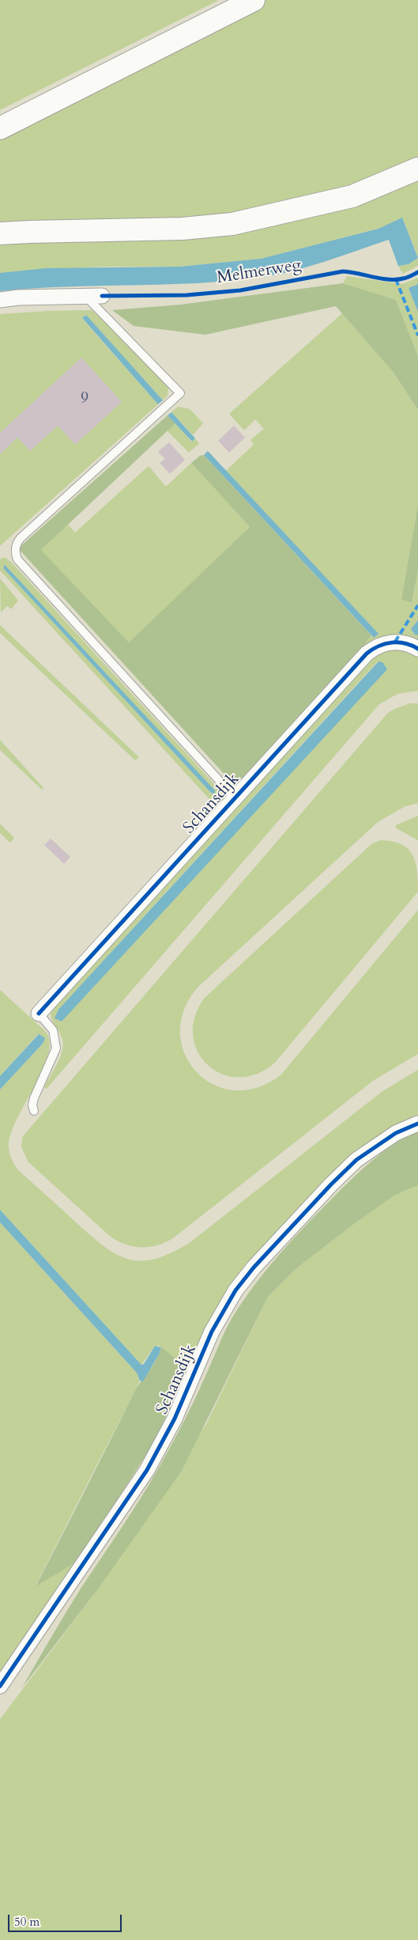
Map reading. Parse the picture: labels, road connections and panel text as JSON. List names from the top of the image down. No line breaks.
{"streets":{"street":["Schansdijk"],"cycle path":["Melmerweg"]},"house_numbers":["9"],"scale_bar":"50 m"}
